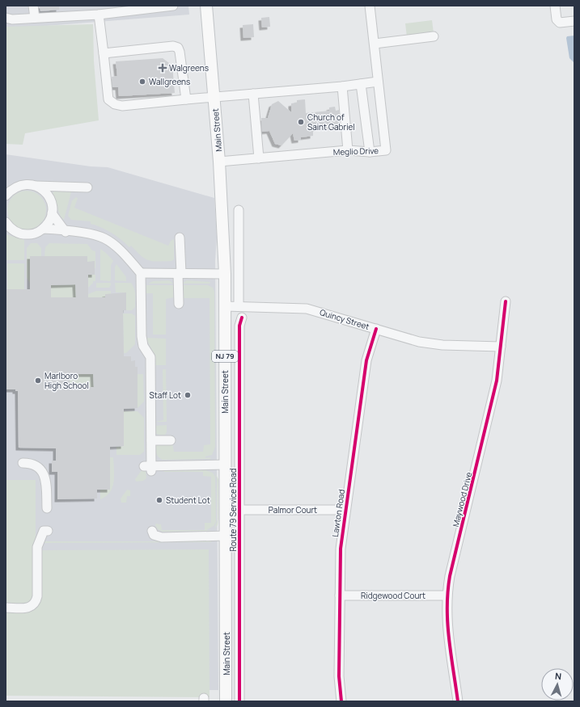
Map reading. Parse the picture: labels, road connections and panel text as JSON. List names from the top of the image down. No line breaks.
{"streets":{"main road":["Main Street","NJ 79"],"street":["Meglio Drive","Quincy Street","Maywood Drive","Route 79 Service Road","Palmor Court","Lawton Road","Ridgewood Court"]},"crossings":[["Main Street","Meglio Drive"],["Main Street","Quincy Street"],["Quincy Street","Maywood Drive"],["Quincy Street","Lawton Road"],["Maywood Drive","Ridgewood Court"],["Route 79 Service Road","Palmor Court"],["Palmor Court","Lawton Road"],["Lawton Road","Ridgewood Court"]],"places":{"health":["Walgreens"],"other":["Wallgreens","Church of Saint Gabriel","Marlboro High School","Staff Lot","Student Lot"]},"north":"top"}
